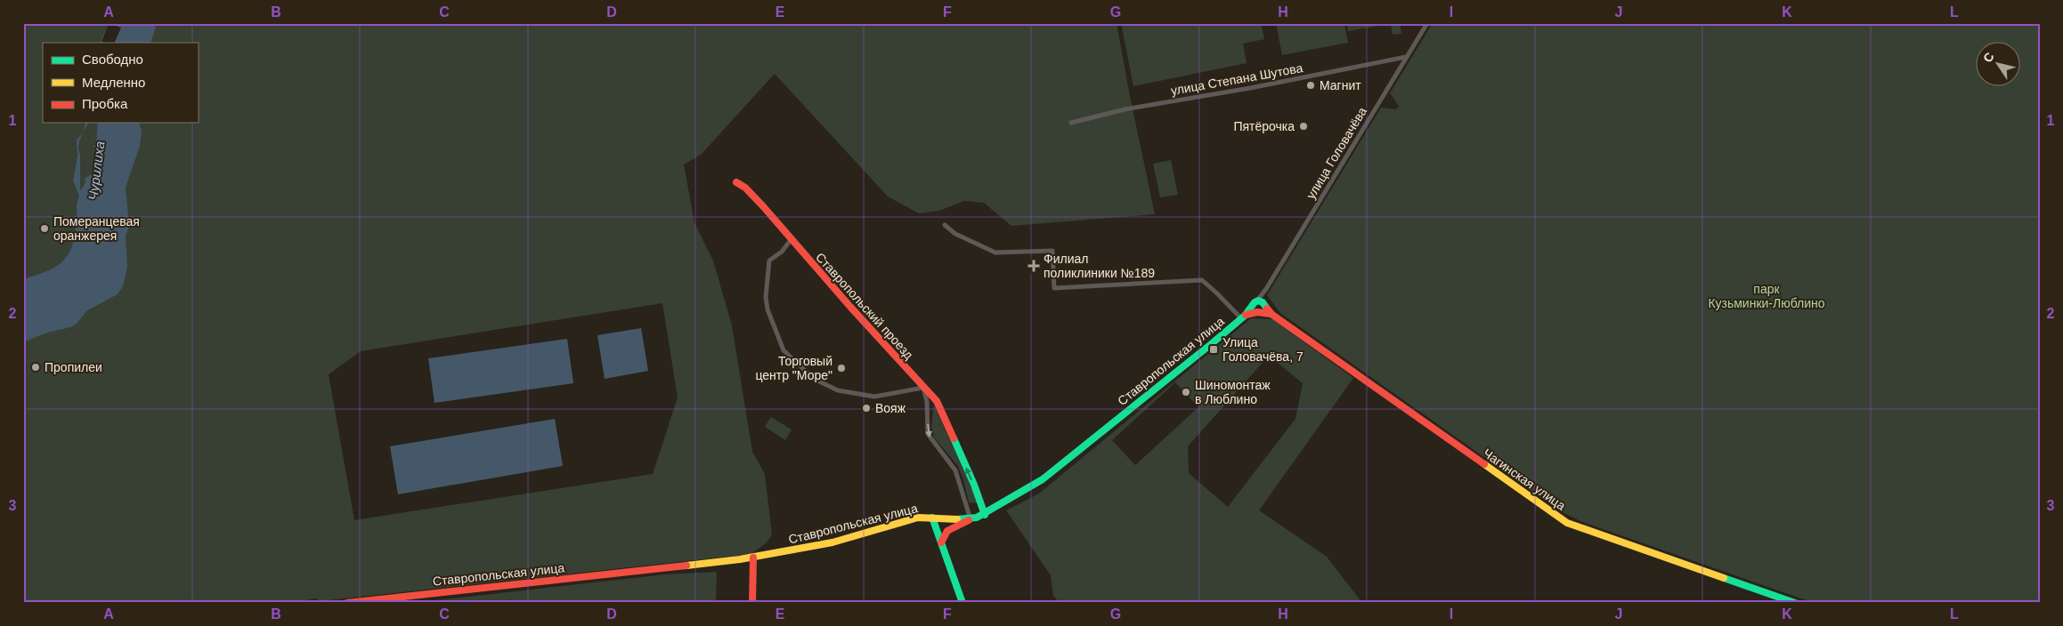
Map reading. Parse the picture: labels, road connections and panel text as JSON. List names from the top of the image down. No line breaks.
{"streets":{"street":["улица Степана Шутова","улица Головачёва","Ставропольский проезд","Ставропольская улица","Чагинская улица"]},"crossings":[["улица Степана Шутова","улица Головачёва"],["улица Головачёва","Ставропольская улица"],["улица Головачёва","Чагинская улица"],["Ставропольский проезд","Ставропольская улица"],["Ставропольская улица","Чагинская улица"]],"water":["Чурилиха"],"parks":["парк Кузьминки-Люблино"],"places":{"other":["Магнит","Пятёрочка","Померанцевая оранжерея","Пропилеи","Торговый центр \"Море\"","Шиномонтаж в Люблино","Вояж"],"health":["Филиал поликлиники №189"],"transit":["Улица Головачёва, 7"]},"legend":["Свободно","Медленно","Пробка"],"north":"top left","grid":{"columns":["A","B","C","D","E","F","G","H","I","J","K","L"],"rows":["1","2","3"]}}
